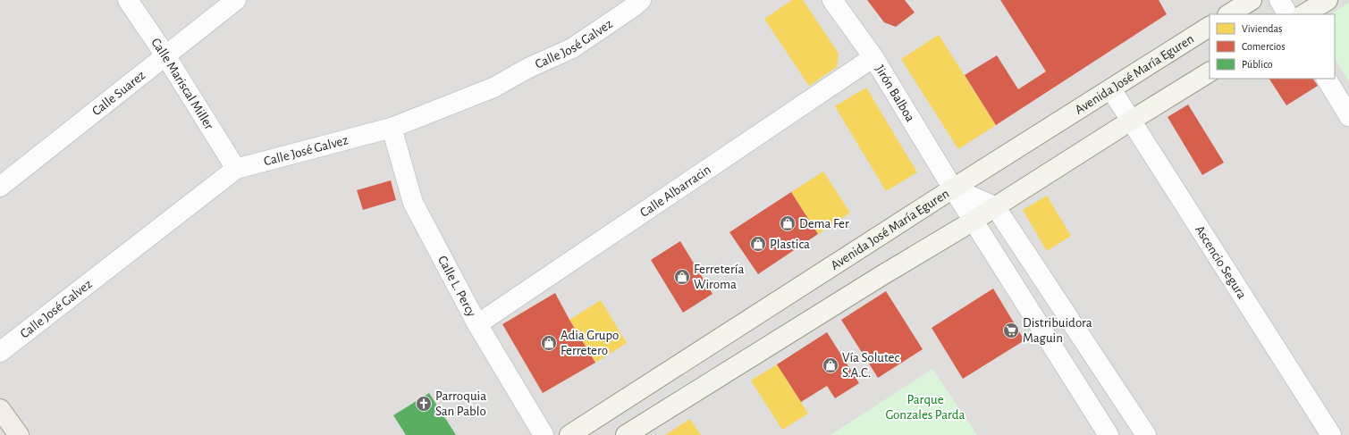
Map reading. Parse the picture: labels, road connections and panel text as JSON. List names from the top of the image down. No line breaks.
{"streets":{"main road":["Avenida José María Eguren"],"street":["Calle José Galvez","Calle Mariscal Miller","Calle Suarez","Jirón Balboa","Calle Albarracin","Ascencio Segura","Calle L. Percy"]},"crossings":[["Calle José Galvez","Calle Mariscal Miller"],["Calle José Galvez","Calle L. Percy"],["Avenida José María Eguren","Jirón Balboa"],["Avenida José María Eguren","Ascencio Segura"],["Calle Mariscal Miller","Calle Suarez"],["Jirón Balboa","Calle Albarracin"],["Calle Albarracin","Calle L. Percy"]],"parks":["Parque Gonzales Parda"],"places":{"shop":["Dema Fer","Plastica","Ferretería Wiroma","Adia Grupo Ferretero","Vía Solutec S.A.C."],"supermarket":["Distribuidora Maguin"],"church":["Parroquia San Pablo"]},"legend":["Viviendas","Comercios","Público"]}
